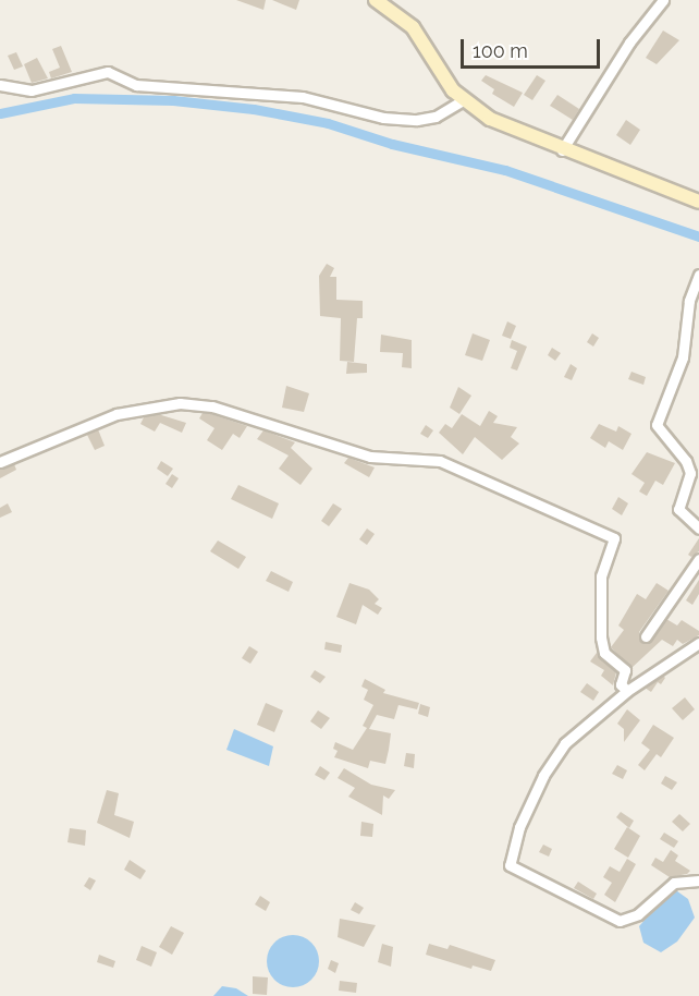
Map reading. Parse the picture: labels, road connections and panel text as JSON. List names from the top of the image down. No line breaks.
{"scale_bar":"100 m"}
